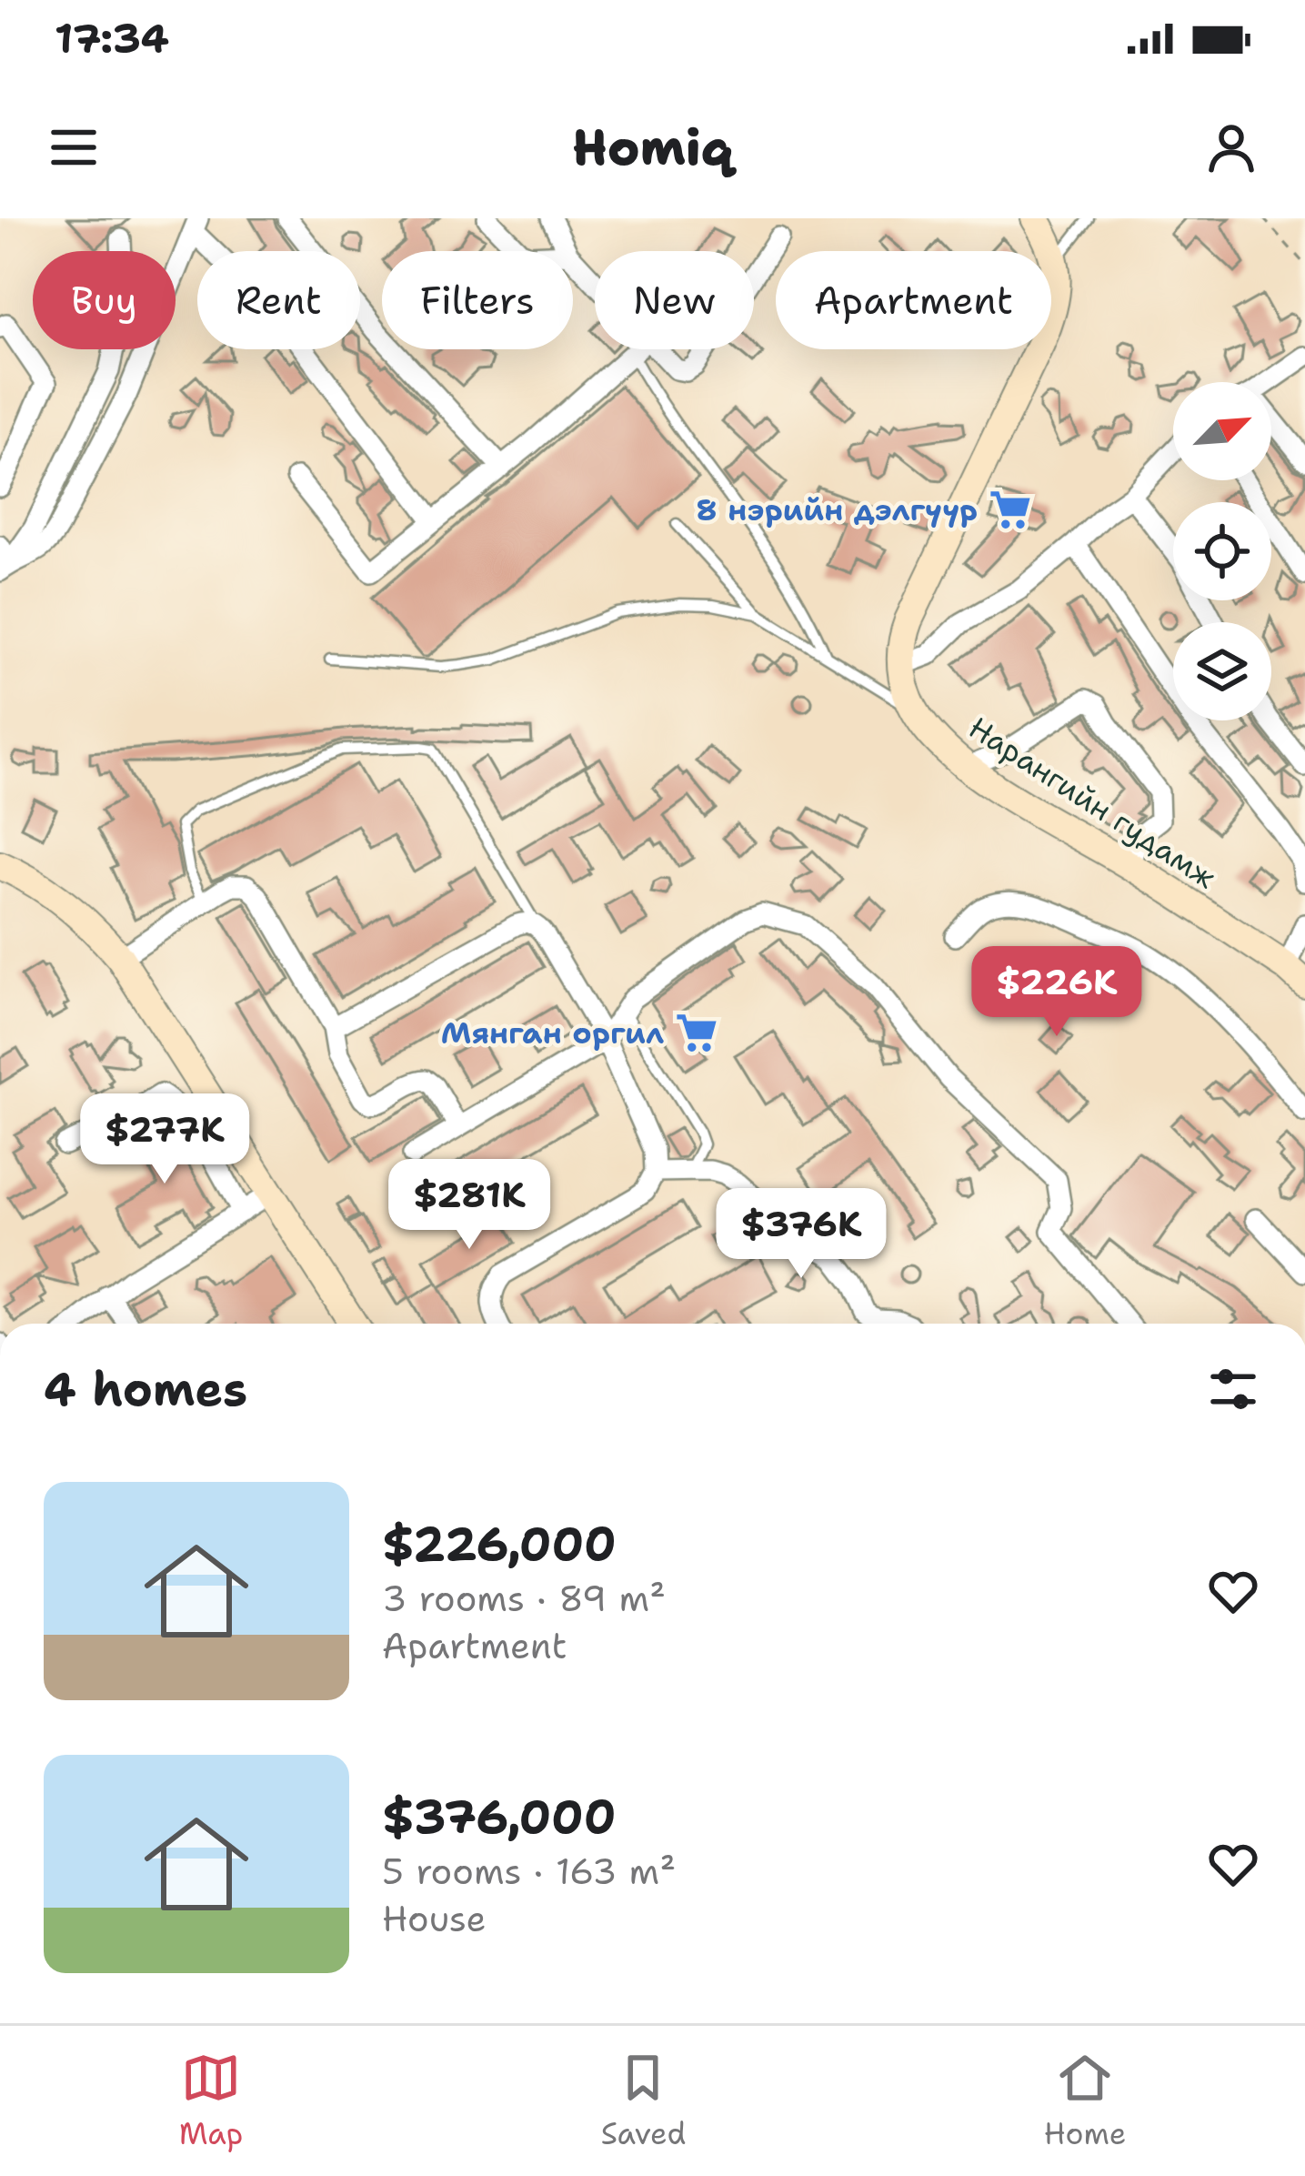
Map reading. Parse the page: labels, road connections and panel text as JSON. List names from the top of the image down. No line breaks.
{"streets":{"main road":["Нарангийн гудамж"]},"places":{"supermarket":["8 нэрийн дэлгүүр","Мянган оргил"]},"north":"top right","page":{"status":"17:34","header":"Homiq","chip":["Buy","Rent","Filters","New","Apartment"],"price":["$226K","$277K","$281K","$376K"],"heading":"4 homes","list":[{"name":"$226,000","note":"3 rooms · 89 m² · Apartment"},{"name":"$376,000","note":"5 rooms · 163 m² · House"}],"tabs":["Map","Saved","Home"]}}
